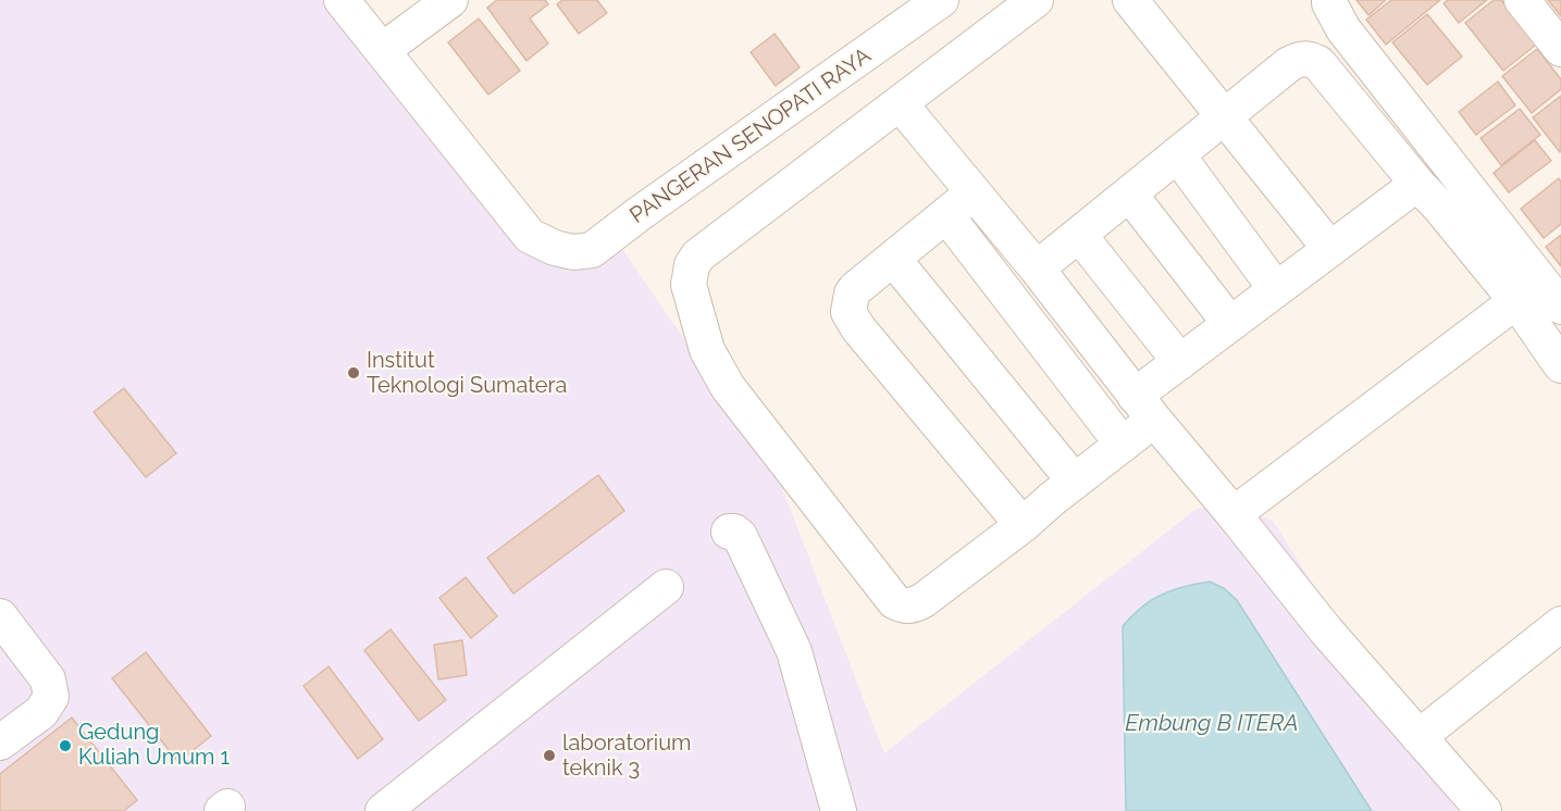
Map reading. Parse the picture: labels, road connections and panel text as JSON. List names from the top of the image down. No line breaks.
{"streets":{"street":["PANGERAN SENOPATI RAYA"]},"water":["Embung B ITERA"],"places":["Institut Teknologi Sumatera","Gedung Kuliah Umum 1","laboratorium teknik 3"]}
